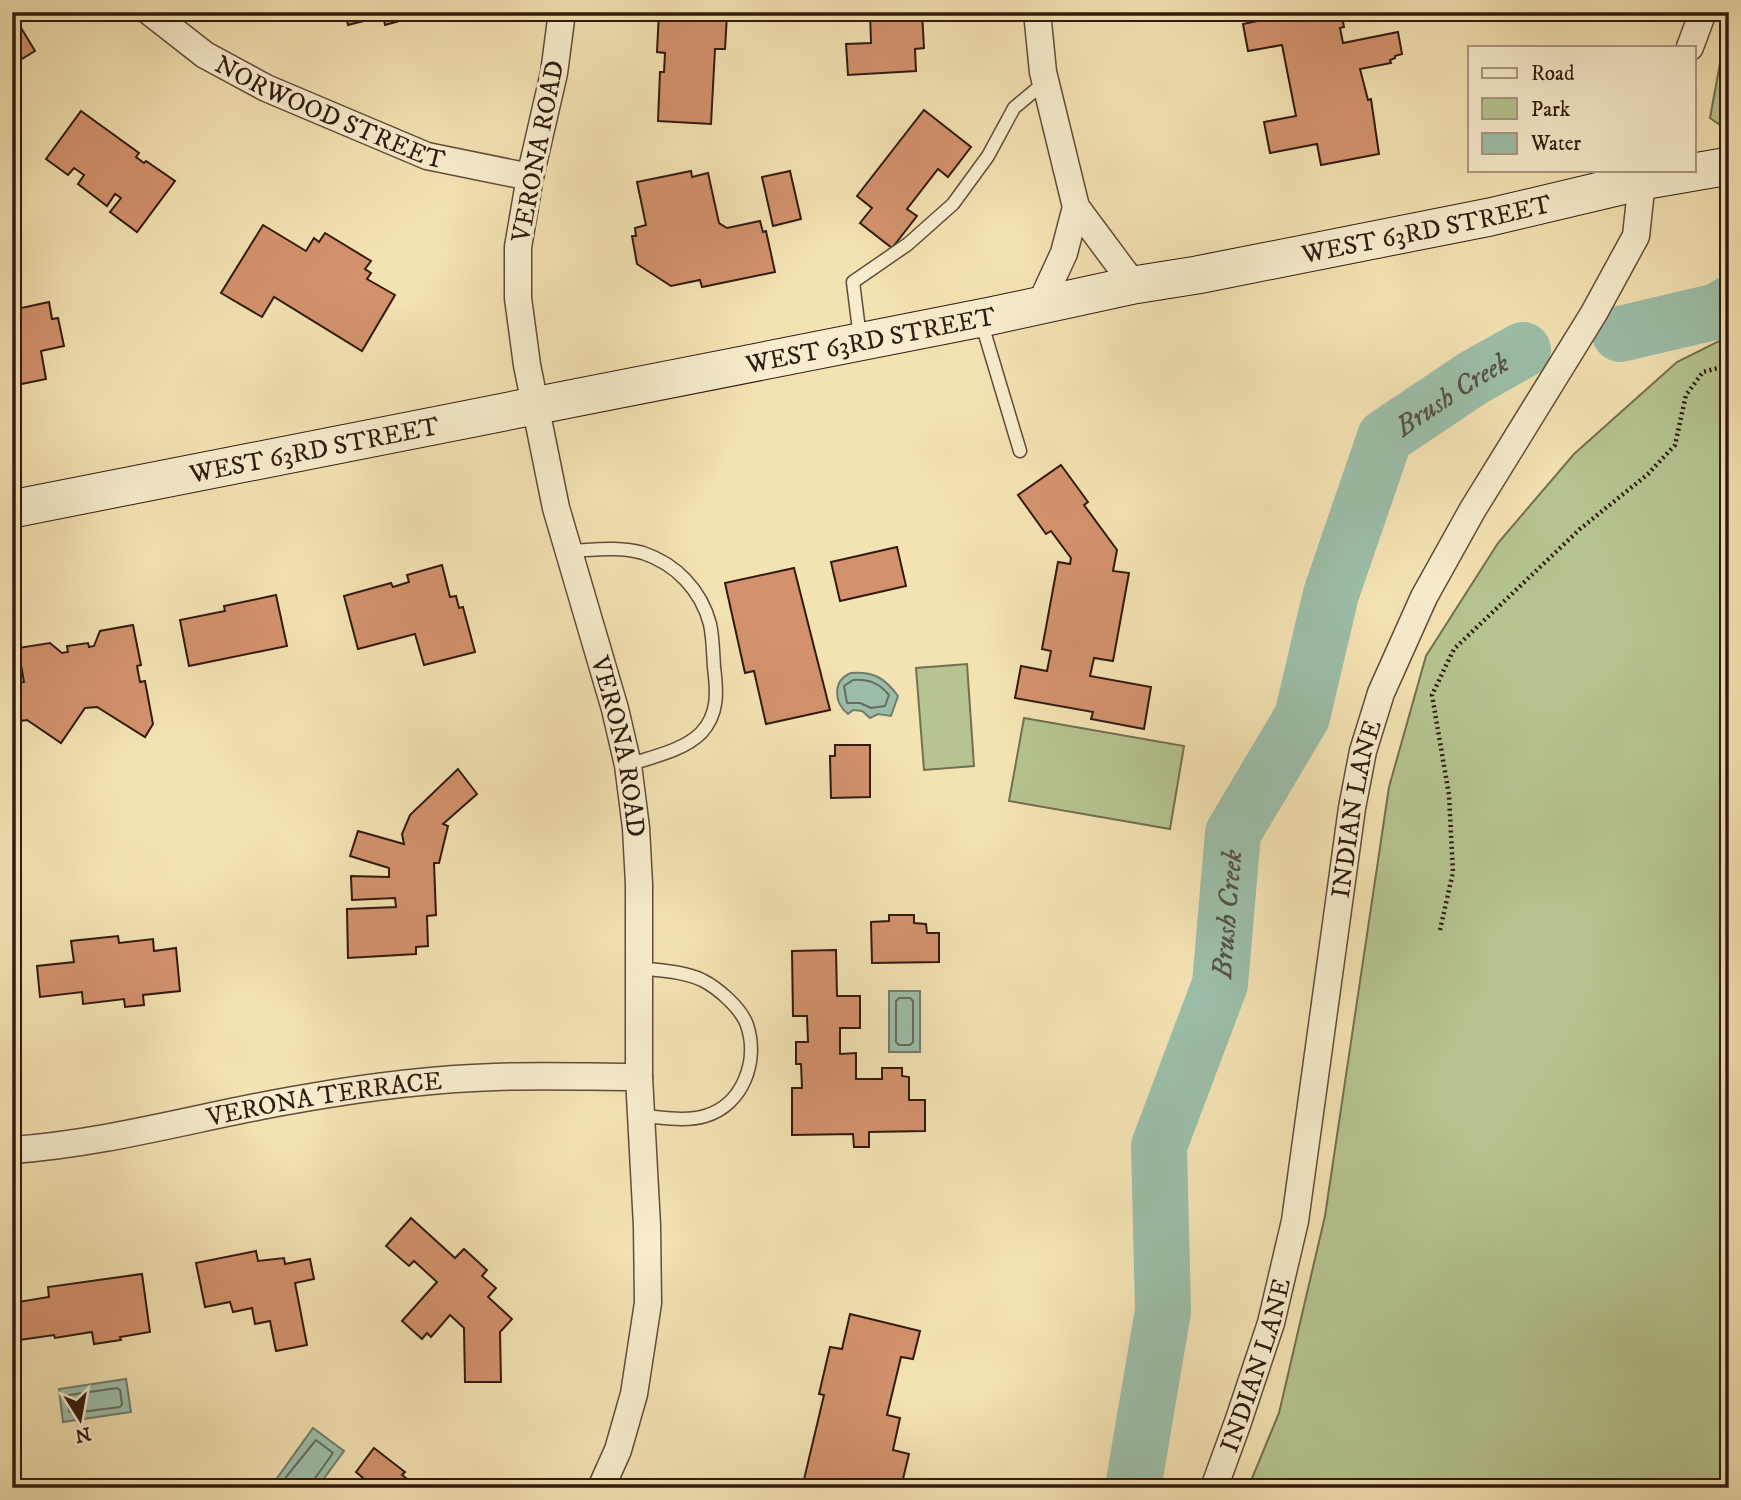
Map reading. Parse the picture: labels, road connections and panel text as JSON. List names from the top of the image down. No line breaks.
{"streets":{"main road":["WEST 63RD STREET"],"street":["NORWOOD STREET","VERONA ROAD","INDIAN LANE","VERONA TERRACE"]},"crossings":[["NORWOOD STREET","VERONA ROAD"],["VERONA ROAD","WEST 63RD STREET"],["VERONA ROAD","VERONA TERRACE"],["WEST 63RD STREET","INDIAN LANE"]],"water":["Brush Creek"],"legend":["Road","Park","Water"],"north":"bottom"}
